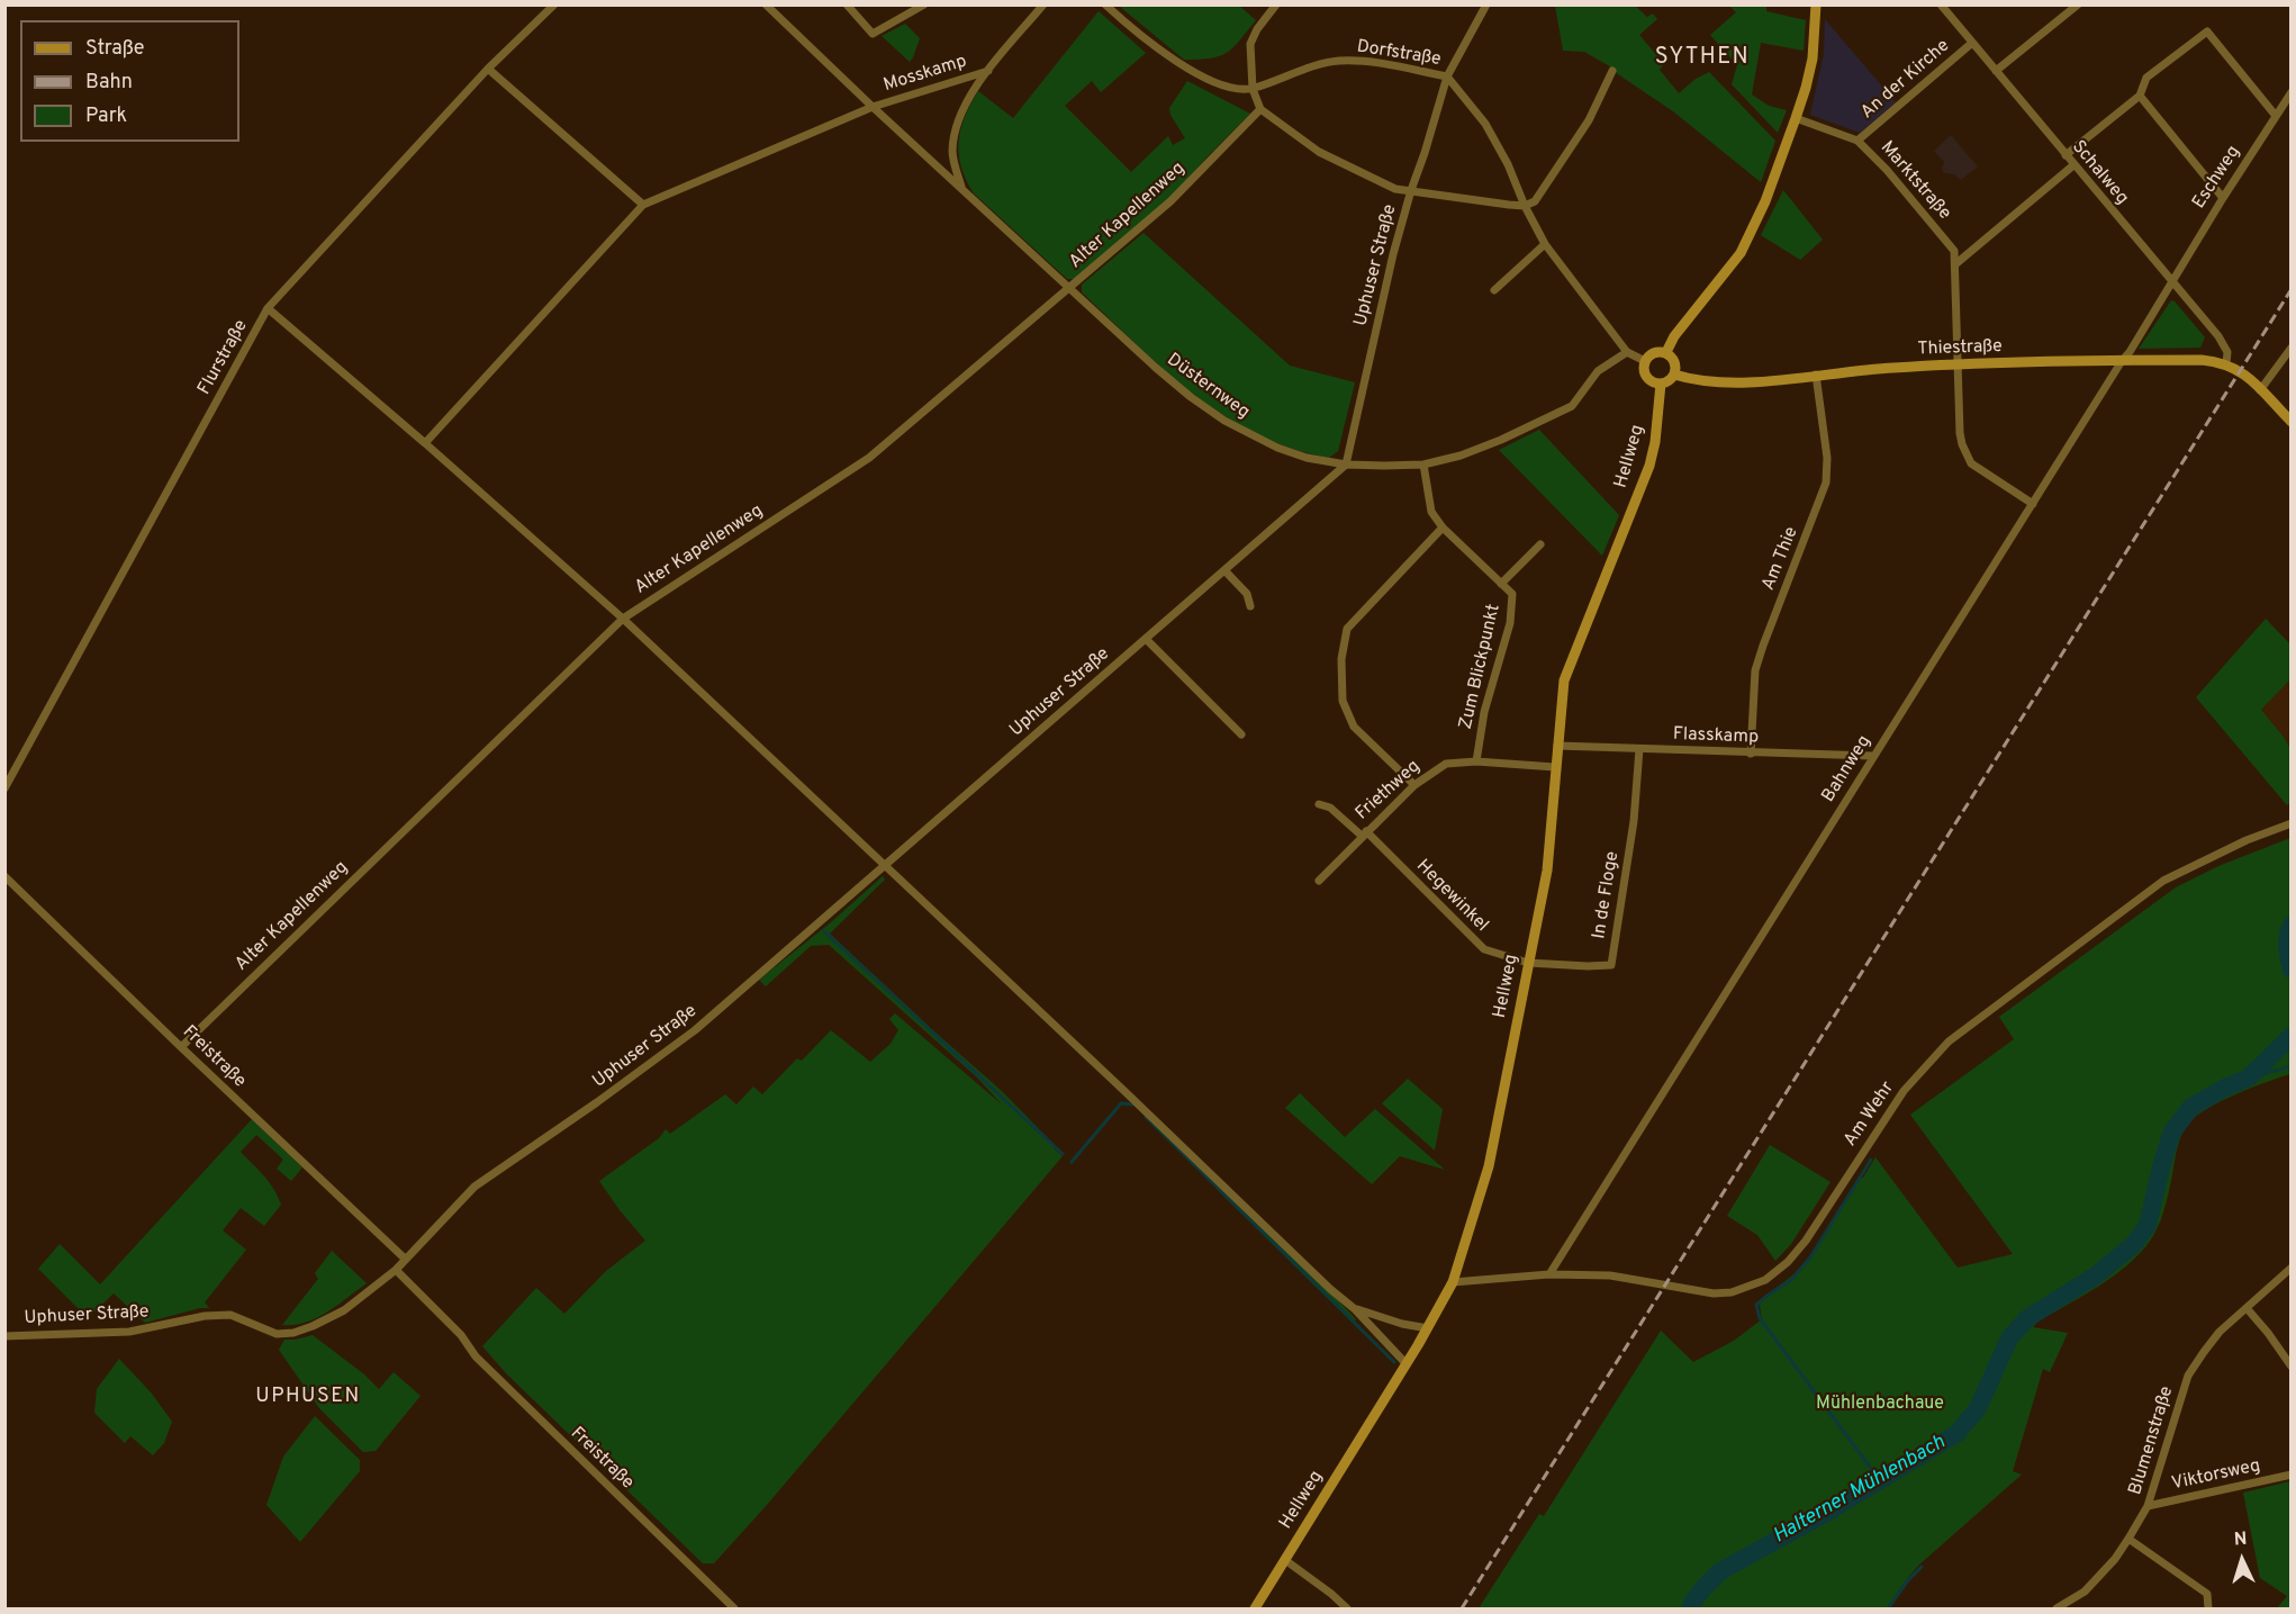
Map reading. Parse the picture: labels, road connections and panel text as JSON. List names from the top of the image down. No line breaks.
{"streets":{"street":["Dorfstraße","Mosskamp","An der Kirche","Schalweg","Eschweg","Marktstraße","Alter Kapellenweg","Uphuser Straße","Thiestraße","Flurstraße","Düsternweg","Hellweg","Am Thie","Zum Blickpunkt","Flasskamp","Bahnweg","Friethweg","In de Floge","Hegewinkel","Freistraße","Am Wehr","Blumenstraße","Viktorsweg"]},"crossings":[["Dorfstraße","Uphuser Straße"],["Dorfstraße","Thiestraße"],["Dorfstraße","Düsternweg"],["Dorfstraße","Hellweg"],["Mosskamp","Düsternweg"],["An der Kirche","Schalweg"],["An der Kirche","Marktstraße"],["Schalweg","Eschweg"],["Schalweg","Thiestraße"],["Schalweg","Bahnweg"],["Eschweg","Bahnweg"],["Marktstraße","Thiestraße"],["Marktstraße","Bahnweg"],["Alter Kapellenweg","Düsternweg"],["Alter Kapellenweg","Freistraße"],["Uphuser Straße","Düsternweg"],["Uphuser Straße","Freistraße"],["Thiestraße","Hellweg"],["Thiestraße","Am Thie"],["Thiestraße","Bahnweg"],["Düsternweg","Zum Blickpunkt"],["Hellweg","Flasskamp"],["Hellweg","Friethweg"],["Hellweg","In de Floge"],["Hellweg","Hegewinkel"],["Hellweg","Am Wehr"],["Am Thie","Flasskamp"],["Zum Blickpunkt","Friethweg"],["Flasskamp","Bahnweg"],["Flasskamp","In de Floge"],["Bahnweg","Am Wehr"],["Friethweg","Hegewinkel"],["In de Floge","Hegewinkel"],["Blumenstraße","Viktorsweg"]],"districts":["SYTHEN","UPHUSEN"],"water":["Halterner Mühlenbach"],"parks":["Mühlenbachaue"],"legend":["Straße","Bahn","Park"],"north":"top"}
